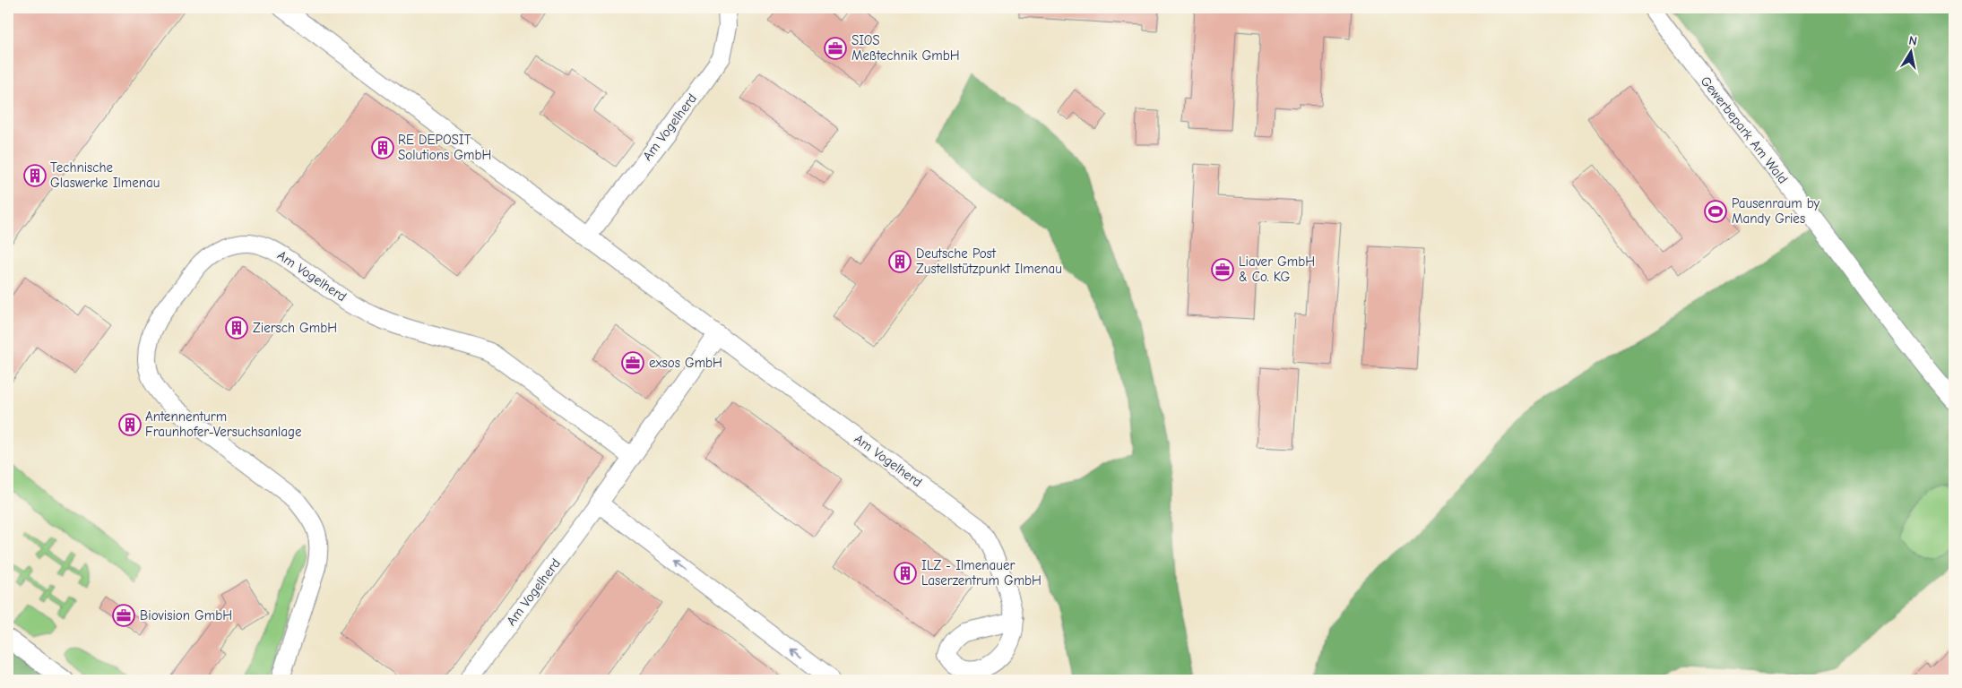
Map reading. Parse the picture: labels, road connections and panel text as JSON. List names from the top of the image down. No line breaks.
{"streets":{"street":["Am Vogelherd","Gewerbepark Am Wald"]},"places":{"office":["SIOS Meßtechnik GmbH","Liaver GmbH & Co. KG","exsos GmbH","Biovision GmbH"],"building":["RE DEPOSIT Solutions GmbH","Technische Glaswerke Ilmenau","Deutsche Post Zustellstützpunkt Ilmenau","Ziersch GmbH","Antennenturm Fraunhofer-Versuchsanlage","ILZ - Ilmenauer Laserzentrum GmbH"],"sports":["Pausenraum by Mandy Gries"]},"north":"top"}
